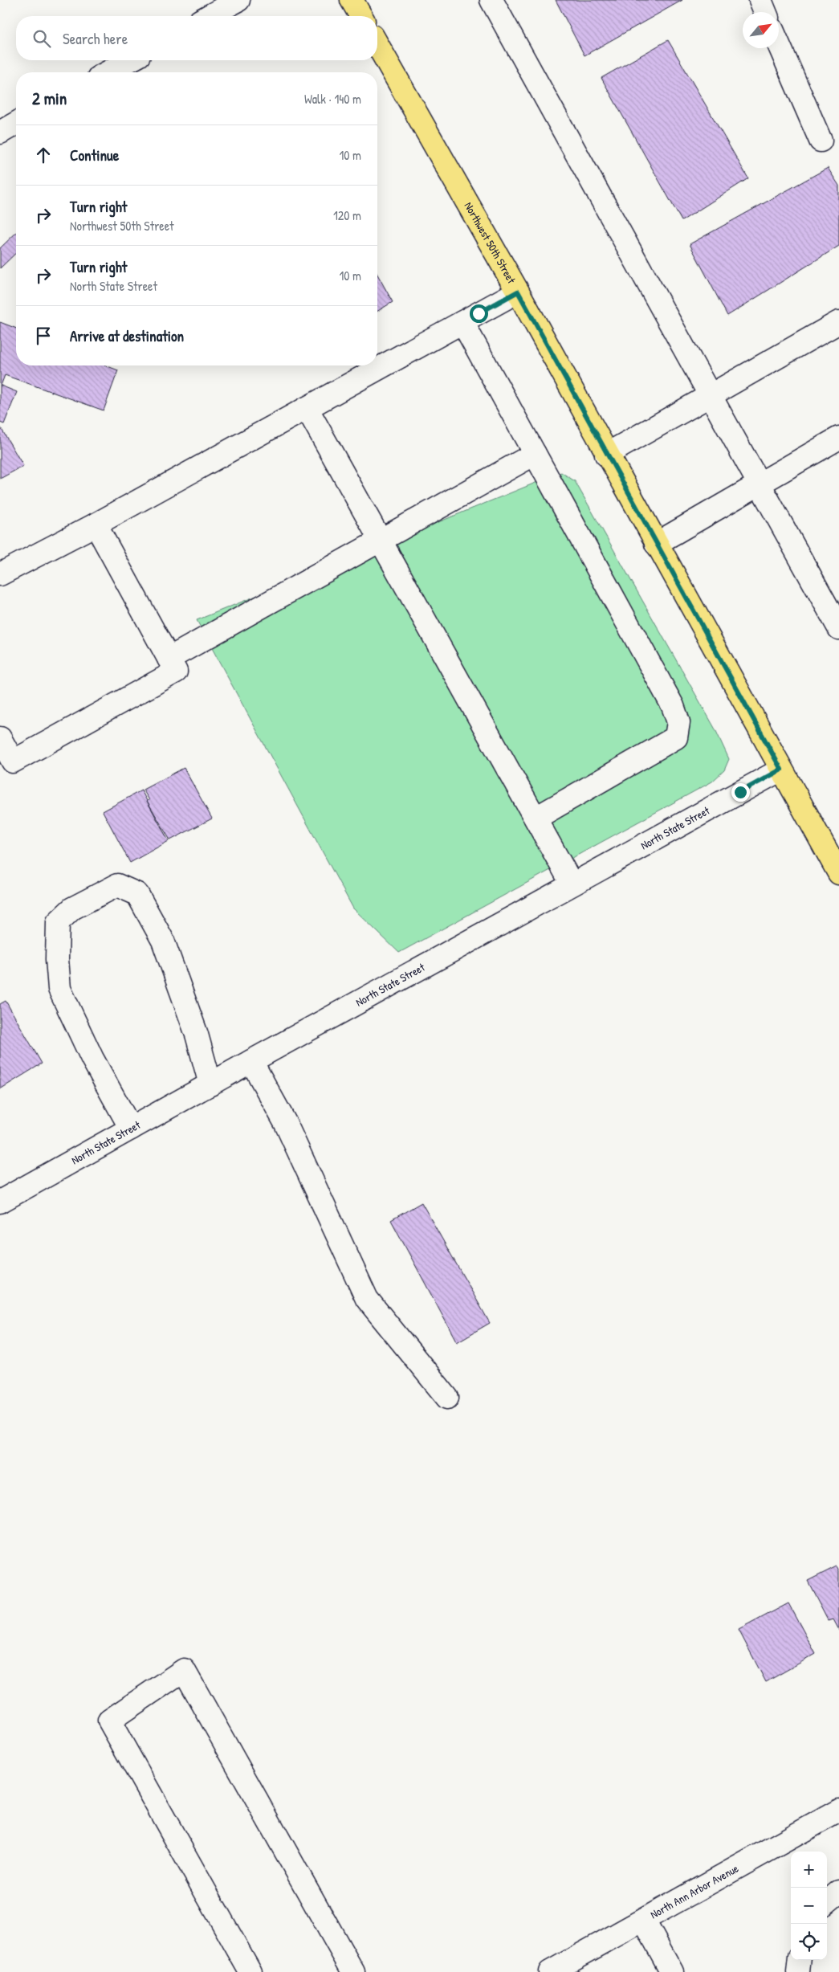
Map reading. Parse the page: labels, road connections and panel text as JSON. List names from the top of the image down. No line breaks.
{"streets":{"main road":["Northwest 50th Street"],"street":["North State Street","North Ann Arbor Avenue"]},"crossings":[["Northwest 50th Street","North State Street"]],"north":"top right","page":{"search":"Search here","heading":["2 min","Walk · 140 m"],"list":[["Continue","10 m"],["Turn right","Northwest 50th Street","120 m"],["Turn right","North State Street","10 m"],"Arrive at destination"],"map_buttons":["+","−"]}}
